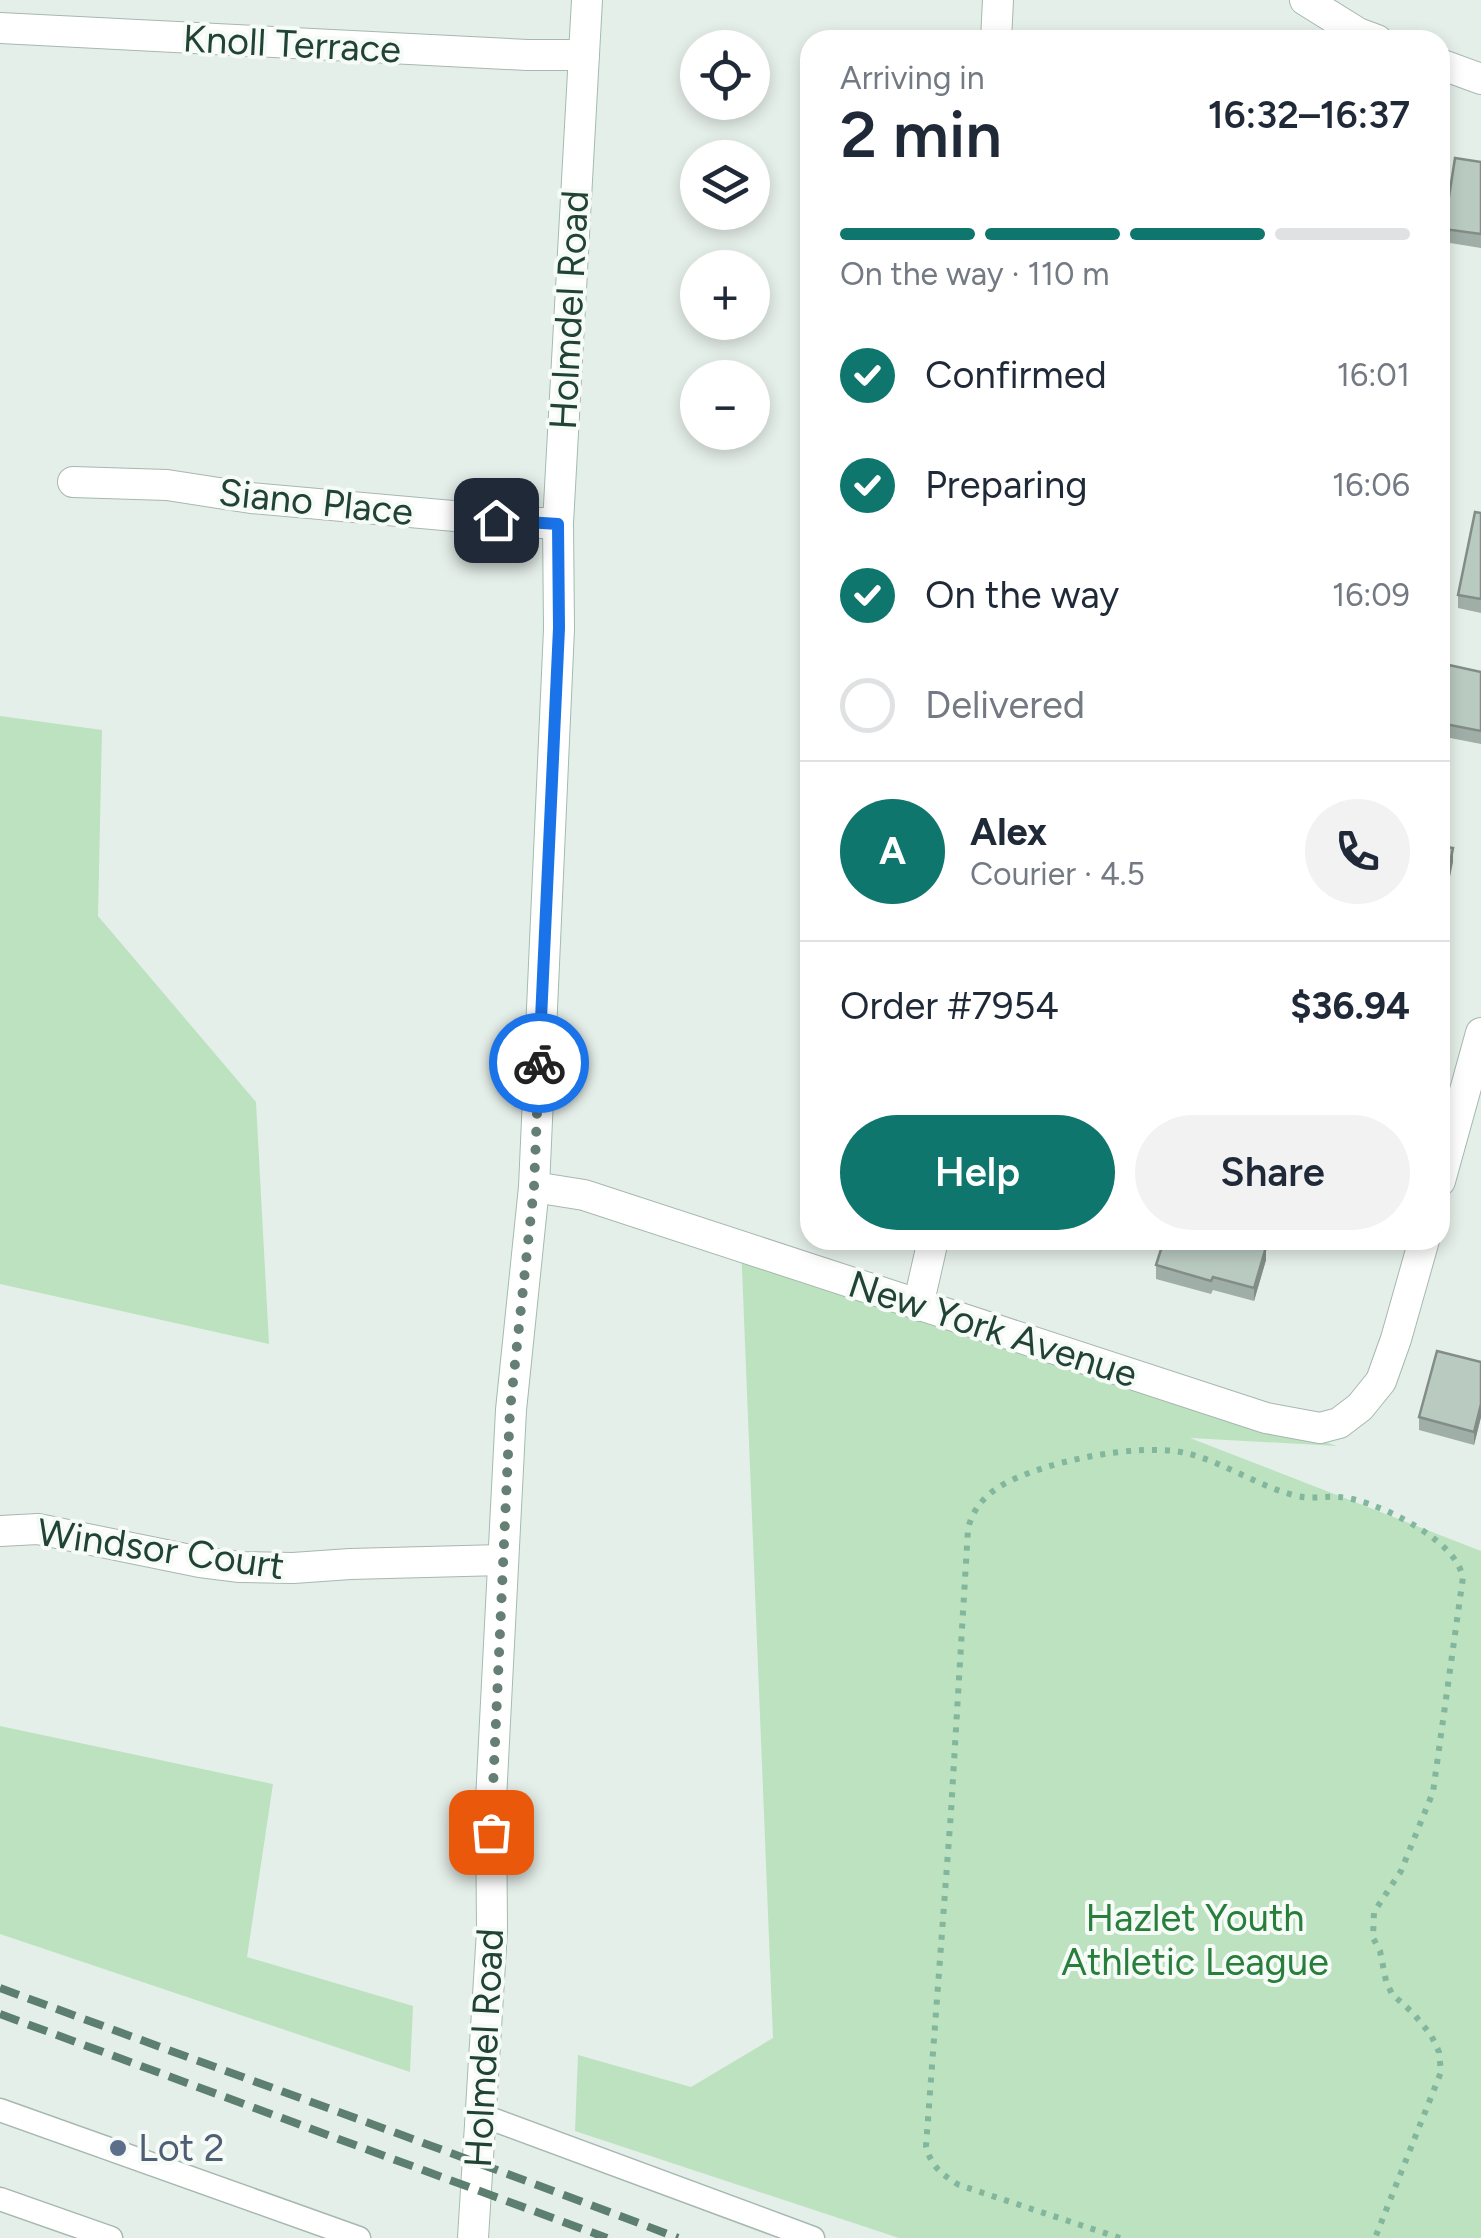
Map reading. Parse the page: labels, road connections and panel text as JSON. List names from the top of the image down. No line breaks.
{"streets":{"street":["Knoll Terrace","Holmdel Road","Siano Place","New York Avenue","Windsor Court"]},"crossings":[["Knoll Terrace","Holmdel Road"],["Holmdel Road","Siano Place"],["Holmdel Road","New York Avenue"],["Holmdel Road","Windsor Court"]],"parks":["Hazlet Youth Athletic League"],"places":["Lot 2"],"page":{"map_buttons":["+","−"],"heading":["2 min","Arriving in","16:32–16:37"],"panel":["Alex","Courier · 4.5","Order #7954","$36.94"],"bar":"On the way · 110 m","list":[["Confirmed","16:01"],["Preparing","16:06"],["On the way","16:09"],"Delivered"],"round":"A","buttons":["Help","Share"]}}
